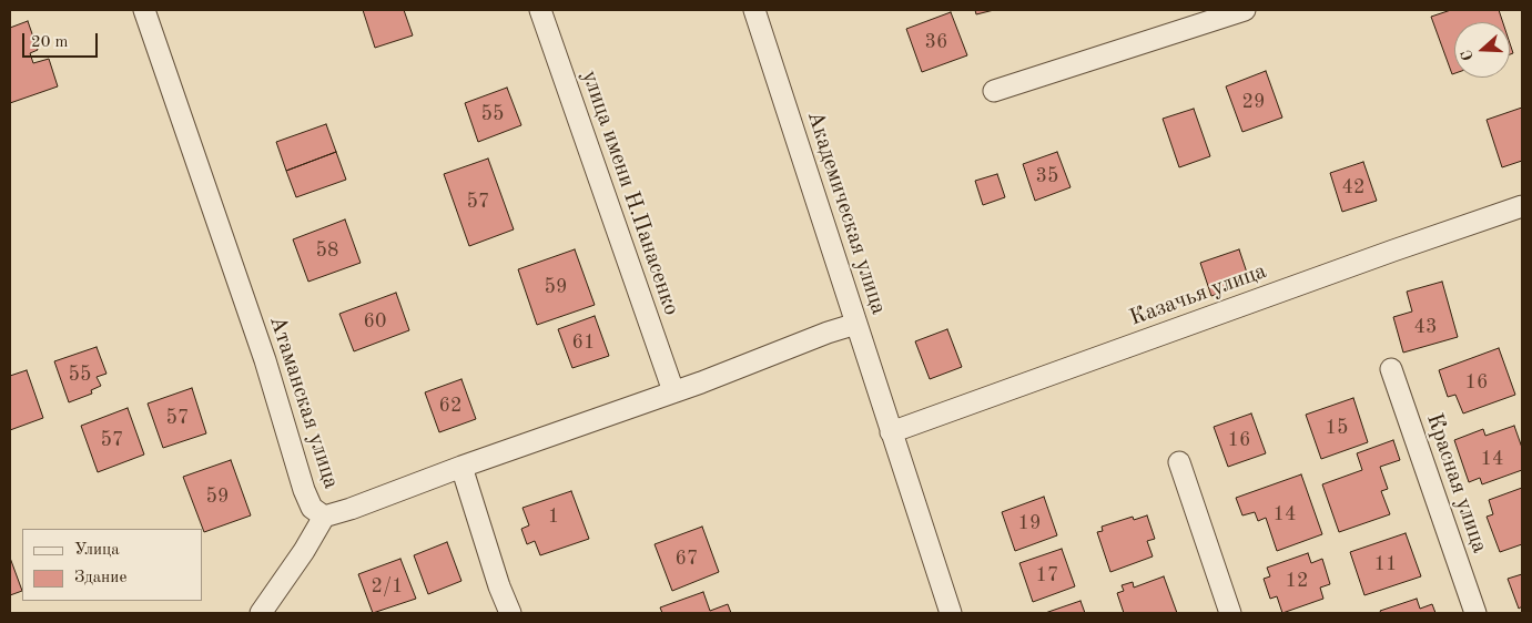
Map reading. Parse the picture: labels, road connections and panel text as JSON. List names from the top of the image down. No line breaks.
{"streets":{"street":["улица имени Н.Панасенко","Академическая улица","Казачья улица","Атаманская улица","Красная улица"]},"crossings":[["улица имени Н.Панасенко","Атаманская улица"],["Академическая улица","Казачья улица"],["Академическая улица","Атаманская улица"]],"house_numbers":["36","29","55","35","42","57","58","59","60","43","61","55","16","62","57","15","57","16","14","59","14","1","19","67","11","17","12","2/1"],"legend":["Улица","Здание"],"scale_bar":"20 m","north":"left"}
